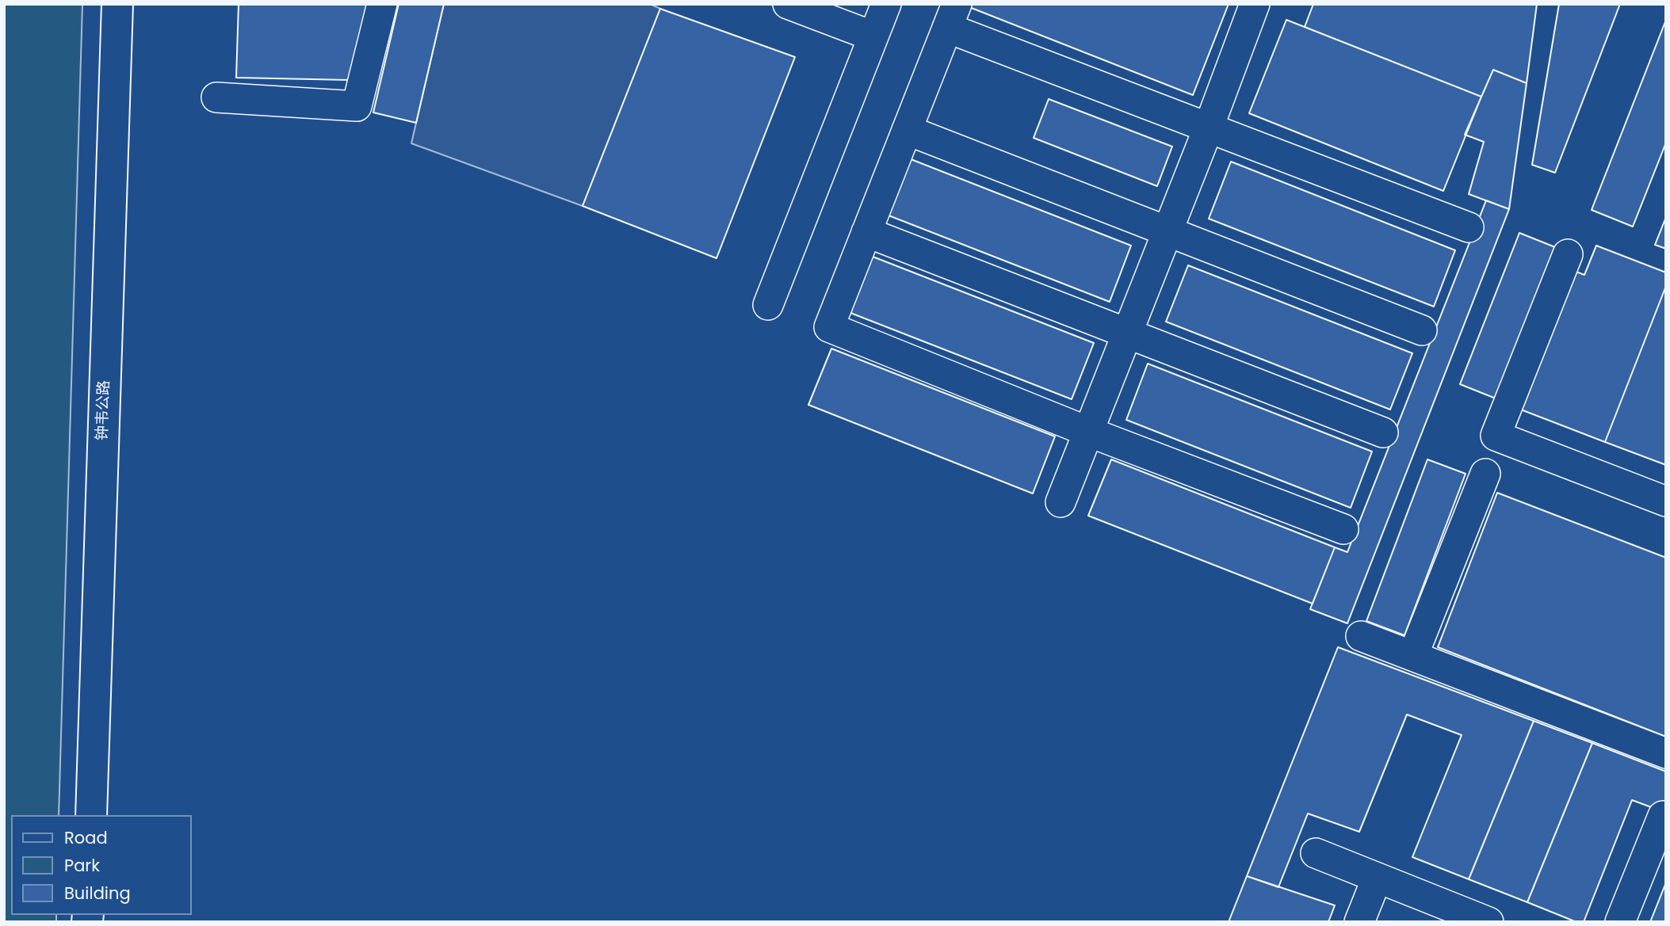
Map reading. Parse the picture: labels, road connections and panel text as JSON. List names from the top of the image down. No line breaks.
{"streets":{"main road":["钟韦公路"]},"legend":["Road","Park","Building"]}
